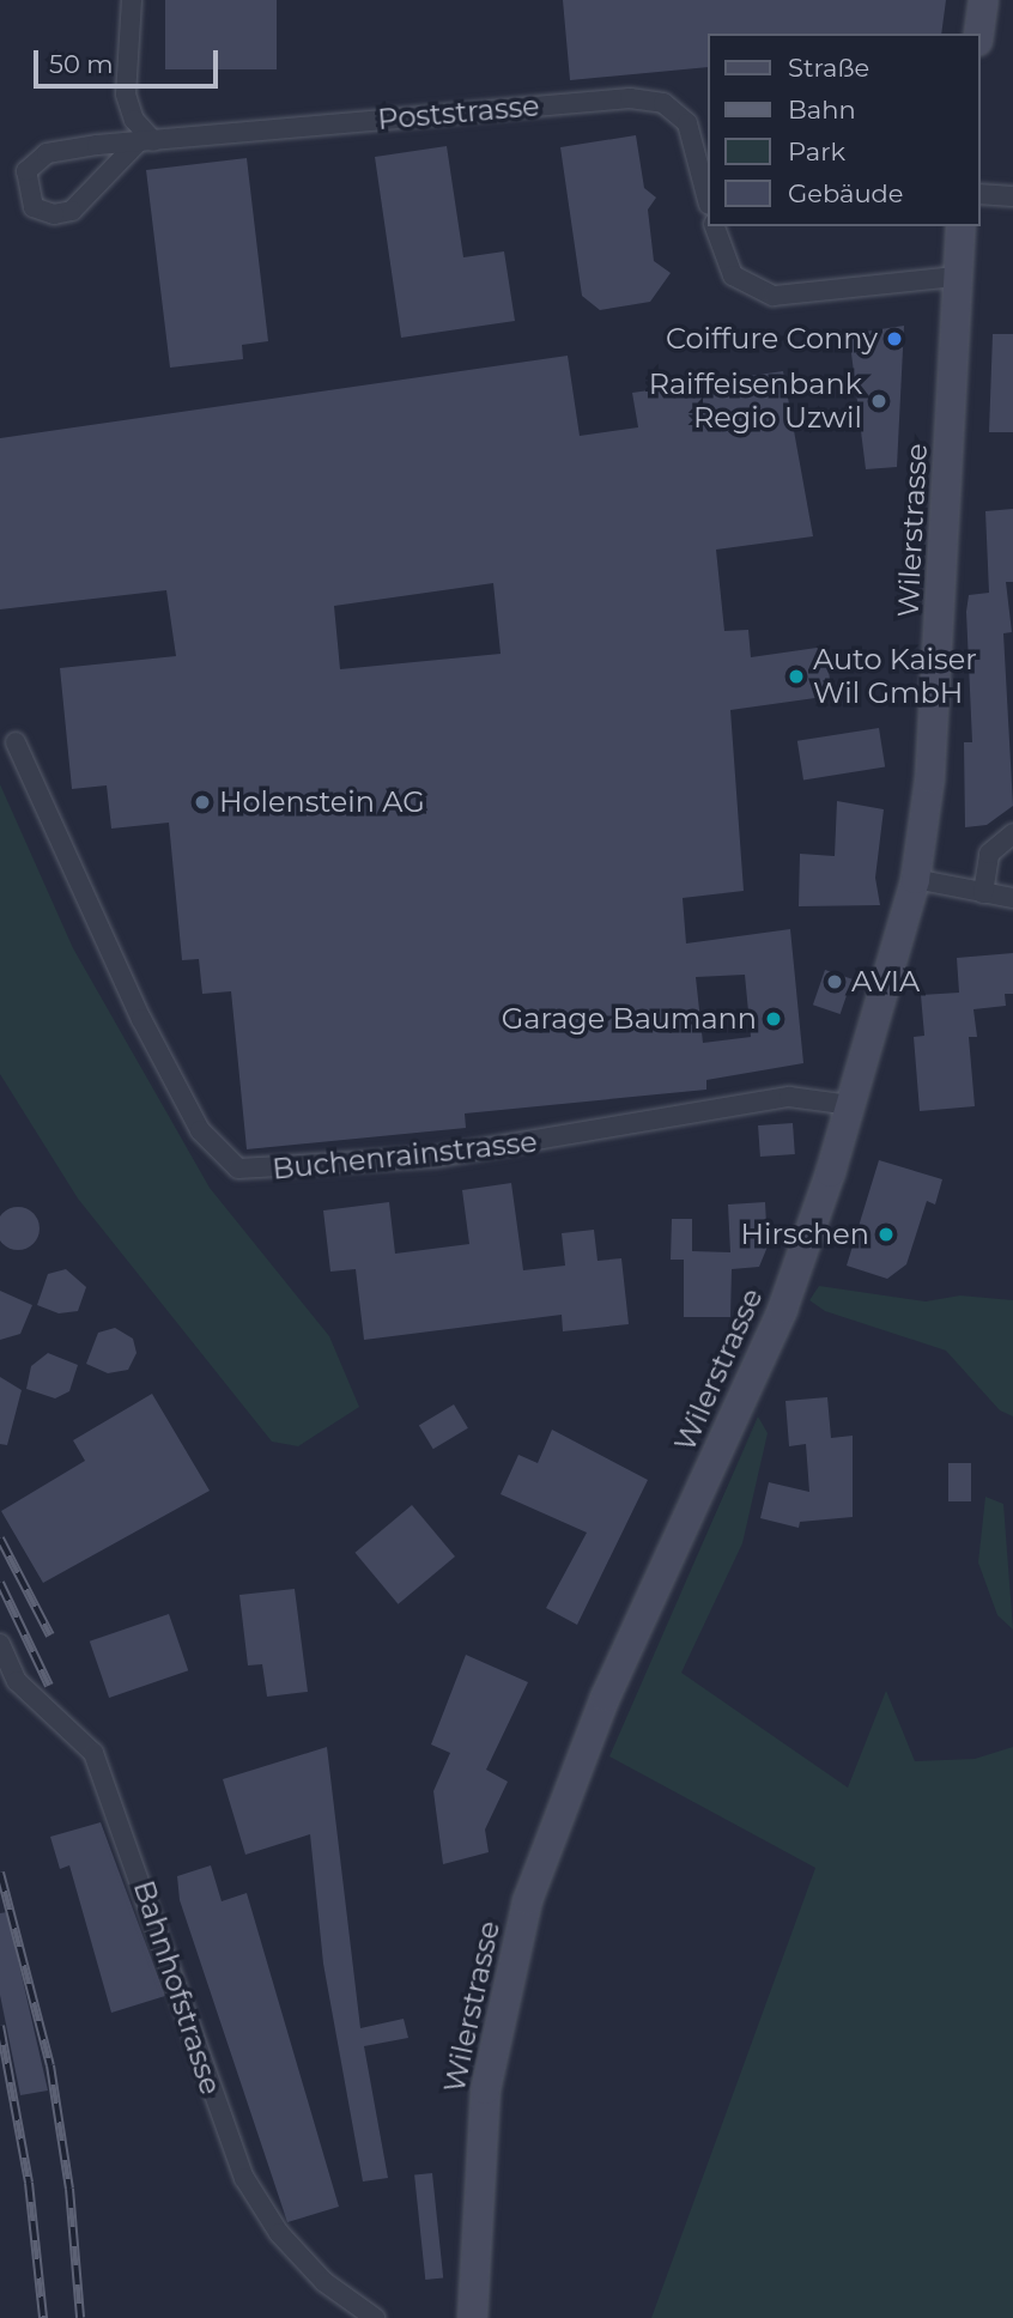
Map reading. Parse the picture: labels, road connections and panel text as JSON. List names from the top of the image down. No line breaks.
{"streets":{"main road":["Wilerstrasse"],"street":["Poststrasse","Buchenrainstrasse","Bahnhofstrasse"]},"crossings":[["Wilerstrasse","Buchenrainstrasse"]],"places":["Coiffure Conny","Raiffeisenbank Regio Uzwil","Auto Kaiser Wil GmbH","Holenstein AG","AVIA","Garage Baumann","Hirschen"],"legend":["Straße","Bahn","Park","Gebäude"],"scale_bar":"50 m"}
